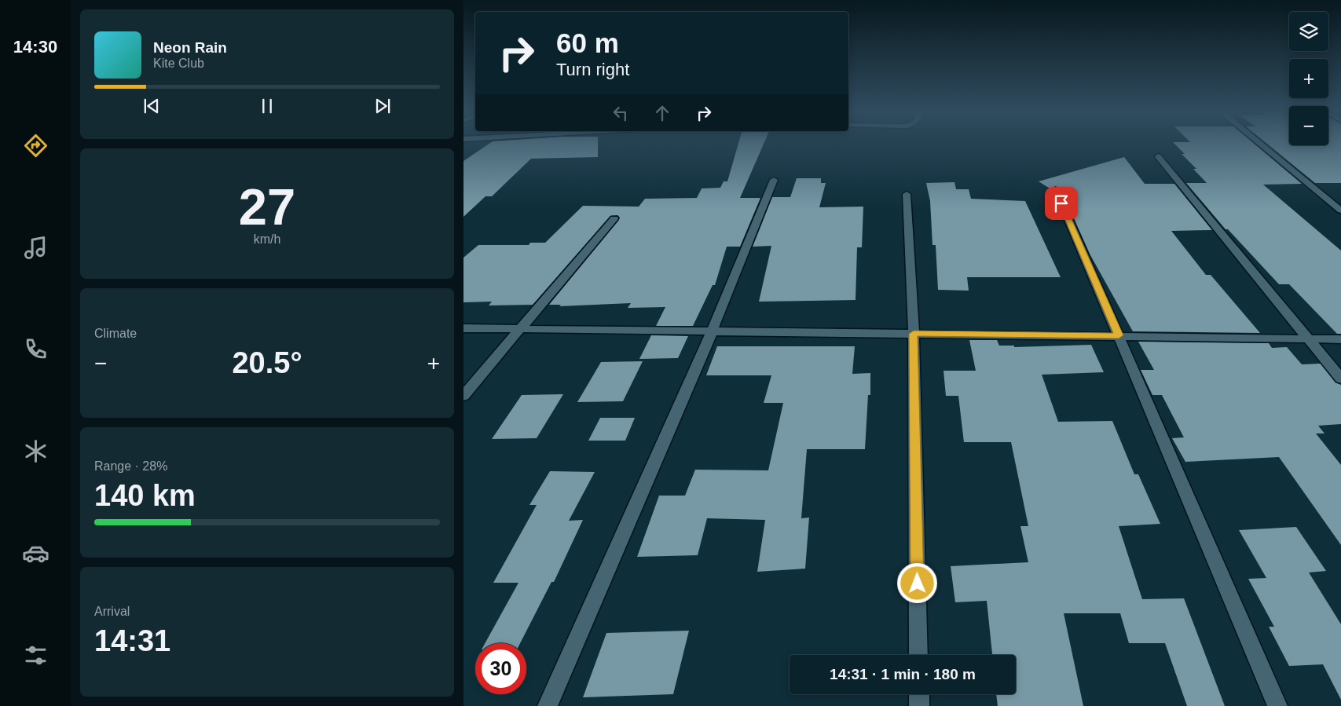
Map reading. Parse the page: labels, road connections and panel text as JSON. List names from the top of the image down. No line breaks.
{"page":{"tabs":"14:30","map_buttons":["+","−"],"turn":["60 m","Turn right"],"song":["Neon Rain","Kite Club"],"tile":[["27","km/h"],"Climate",["Range · 28%","140 km"],["Arrival","14:31"]],"heat":["−","20.5°","+"],"limit":"30","trip":"14:31 · 1 min · 180 m"}}
